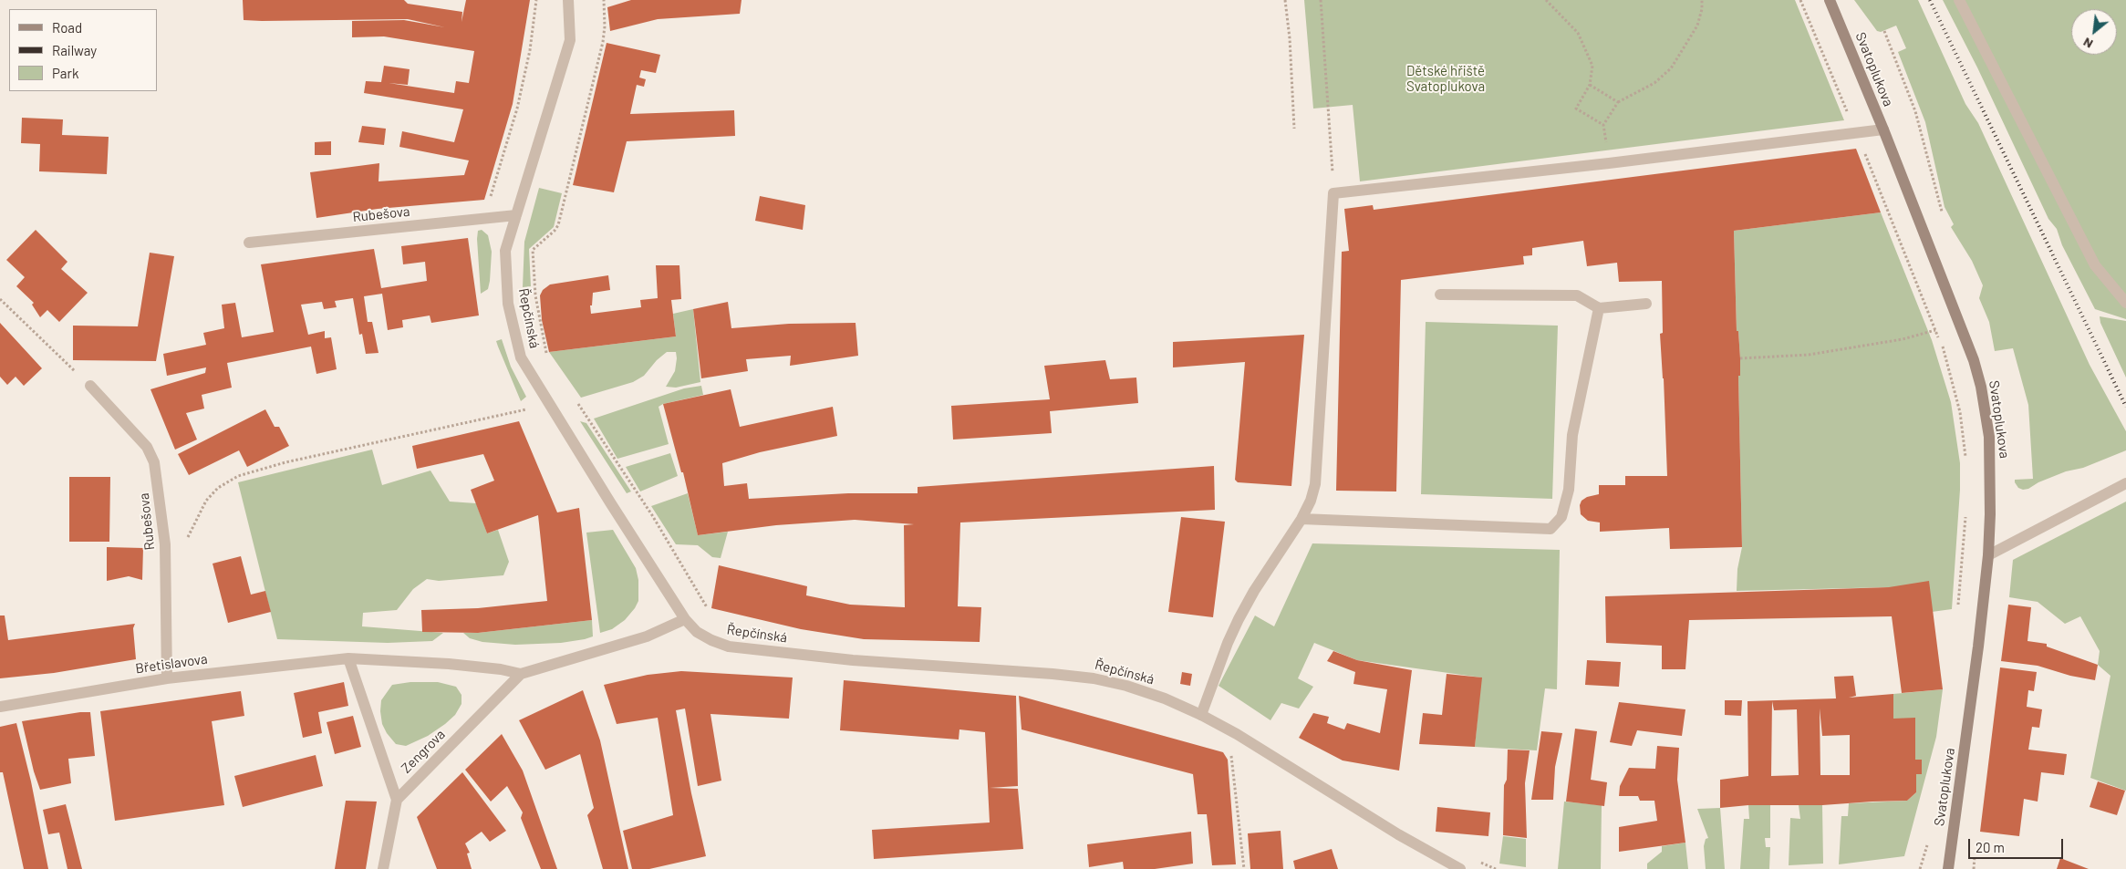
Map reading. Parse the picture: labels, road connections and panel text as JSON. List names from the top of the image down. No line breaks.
{"streets":{"main road":["Svatoplukova"],"street":["Rubešova","Řepčínská","Břetislavova","Zengrova"]},"crossings":[["Rubešova","Řepčínská"],["Rubešova","Břetislavova"],["Břetislavova","Zengrova"]],"parks":["Dětské hřiště Svatoplukova"],"legend":["Road","Railway","Park"],"scale_bar":"20 m","north":"bottom left"}
